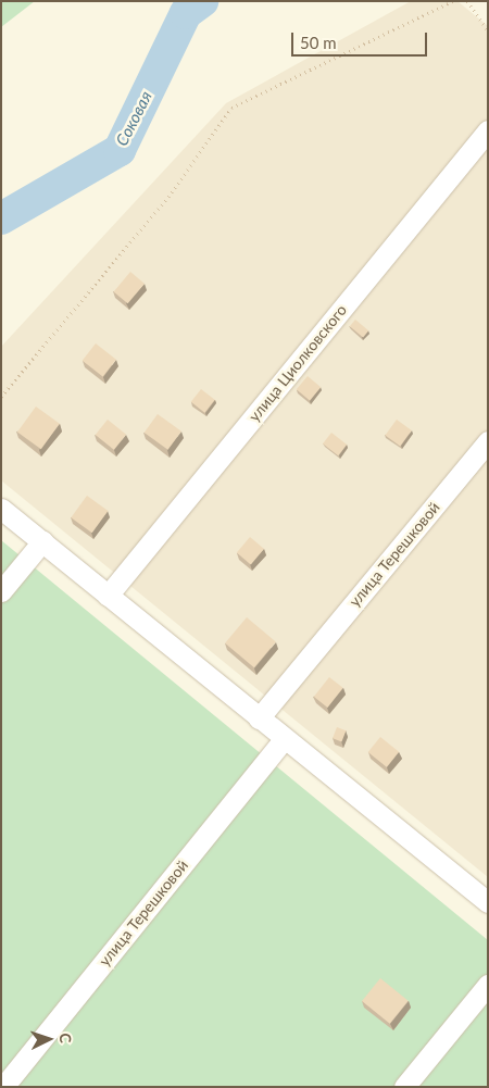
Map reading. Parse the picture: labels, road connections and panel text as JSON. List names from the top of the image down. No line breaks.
{"streets":{"street":["улица Циолковского","улица Терешковой"]},"water":["Соковая"],"scale_bar":"50 m","north":"right"}
